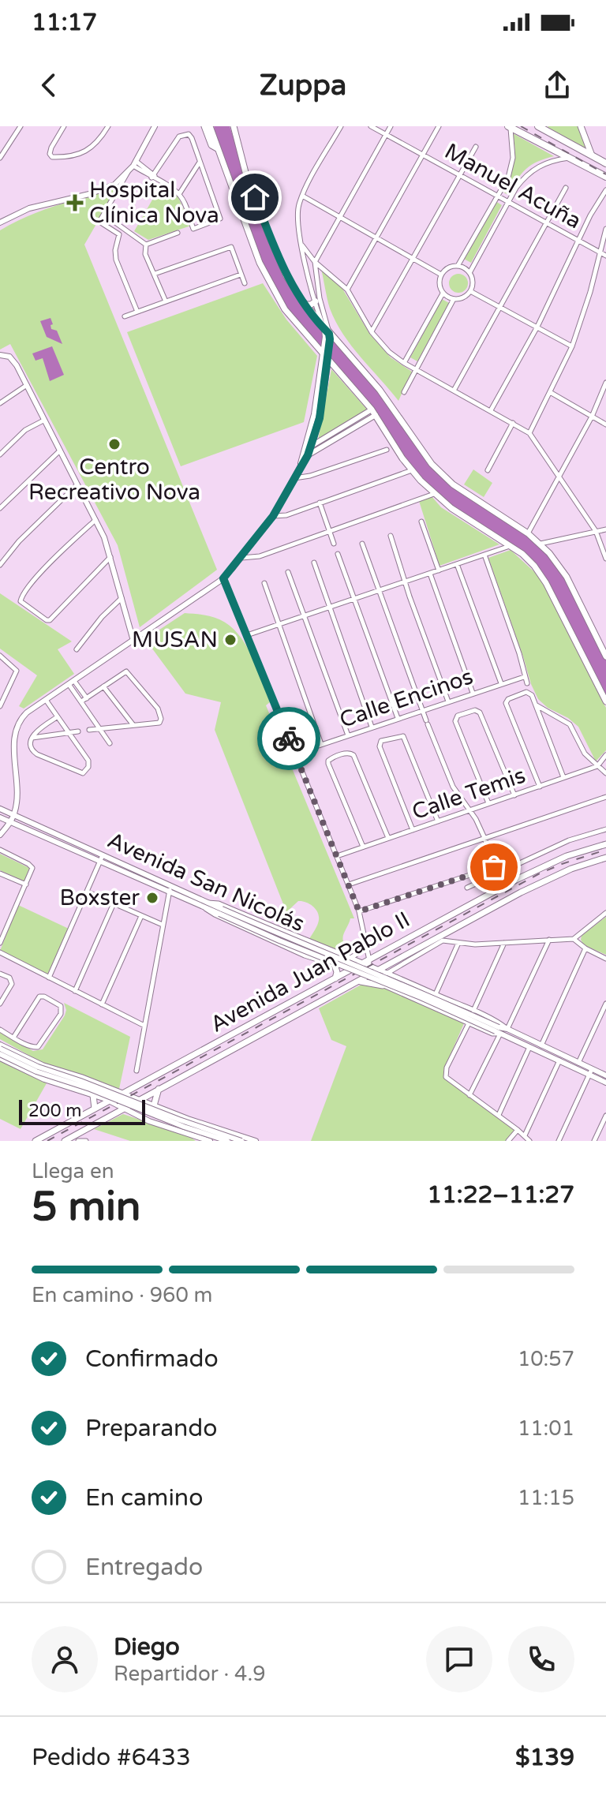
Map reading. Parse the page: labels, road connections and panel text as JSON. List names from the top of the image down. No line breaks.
{"streets":{"main road":["Avenida Juan Pablo II"],"street":["Manuel Acuña","Calle Encinos","Calle Temis","Avenida San Nicolás"]},"places":{"health":["Hospital Clínica Nova"],"other":["Centro Recreativo Nova","MUSAN","Boxster"]},"scale_bar":"200 m","page":{"status":"11:17","header":"Zuppa","scale":"200 m","heading":["5 min","Llega en","11:22–11:27"],"panel":["Diego","Repartidor · 4.9","Pedido #6433","$139"],"bar":"En camino · 960 m","list":[["Confirmado","10:57"],["Preparando","11:01"],["En camino","11:15"],"Entregado"]}}
